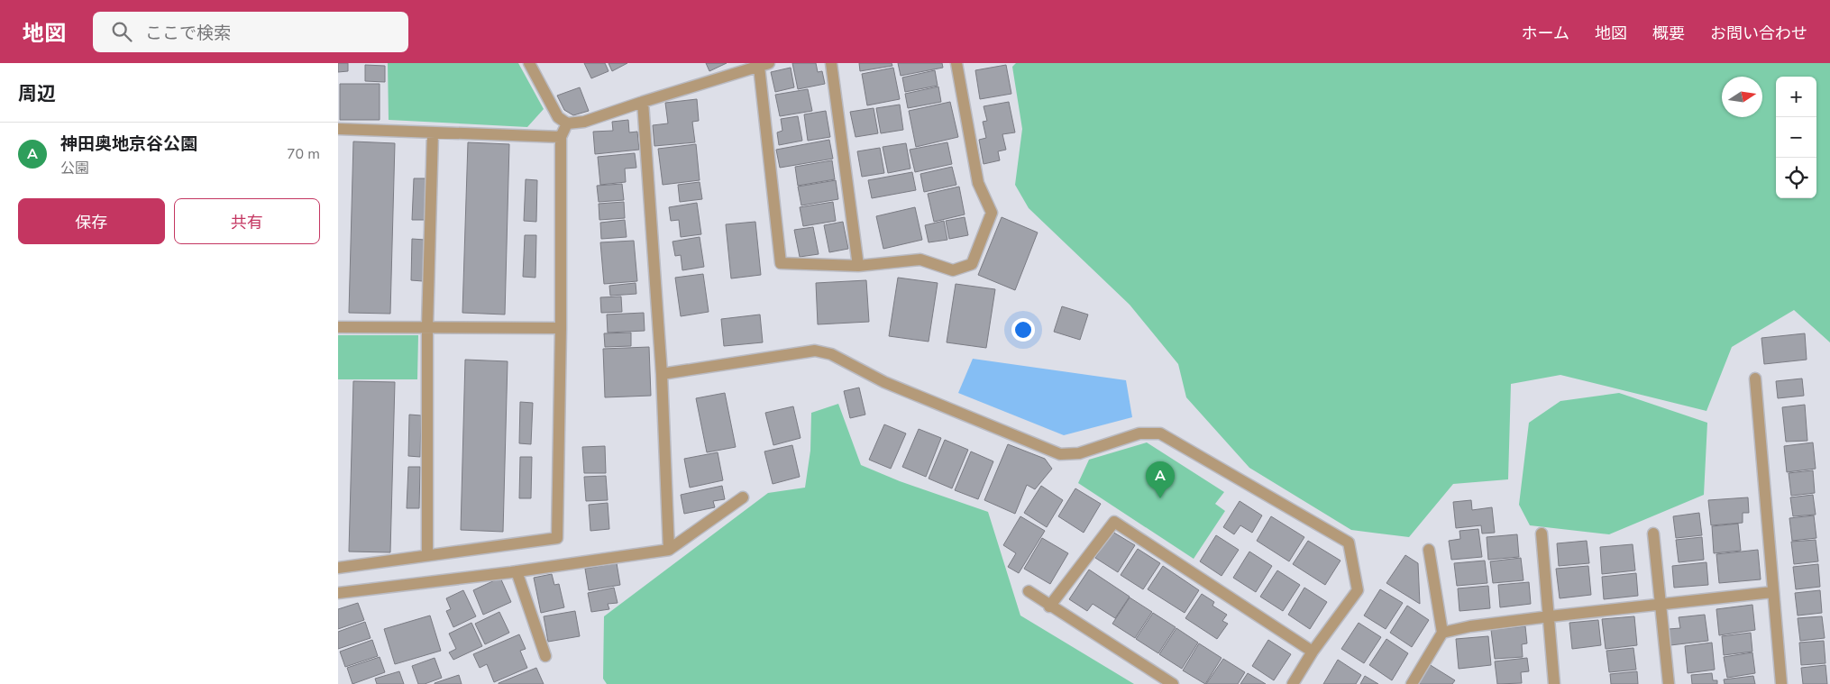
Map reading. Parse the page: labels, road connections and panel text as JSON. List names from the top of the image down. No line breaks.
{"north":"right","page":{"header":"地図","search":"ここで検索","nav":["ホーム","地図","概要","お問い合わせ"],"heading":"周辺","map_buttons":["+","−"],"list":[{"mark":"A","name":"神田奥地京谷公園","note":"公園","value":"70 m"}],"buttons":["保存","共有"],"pins":"A"}}
